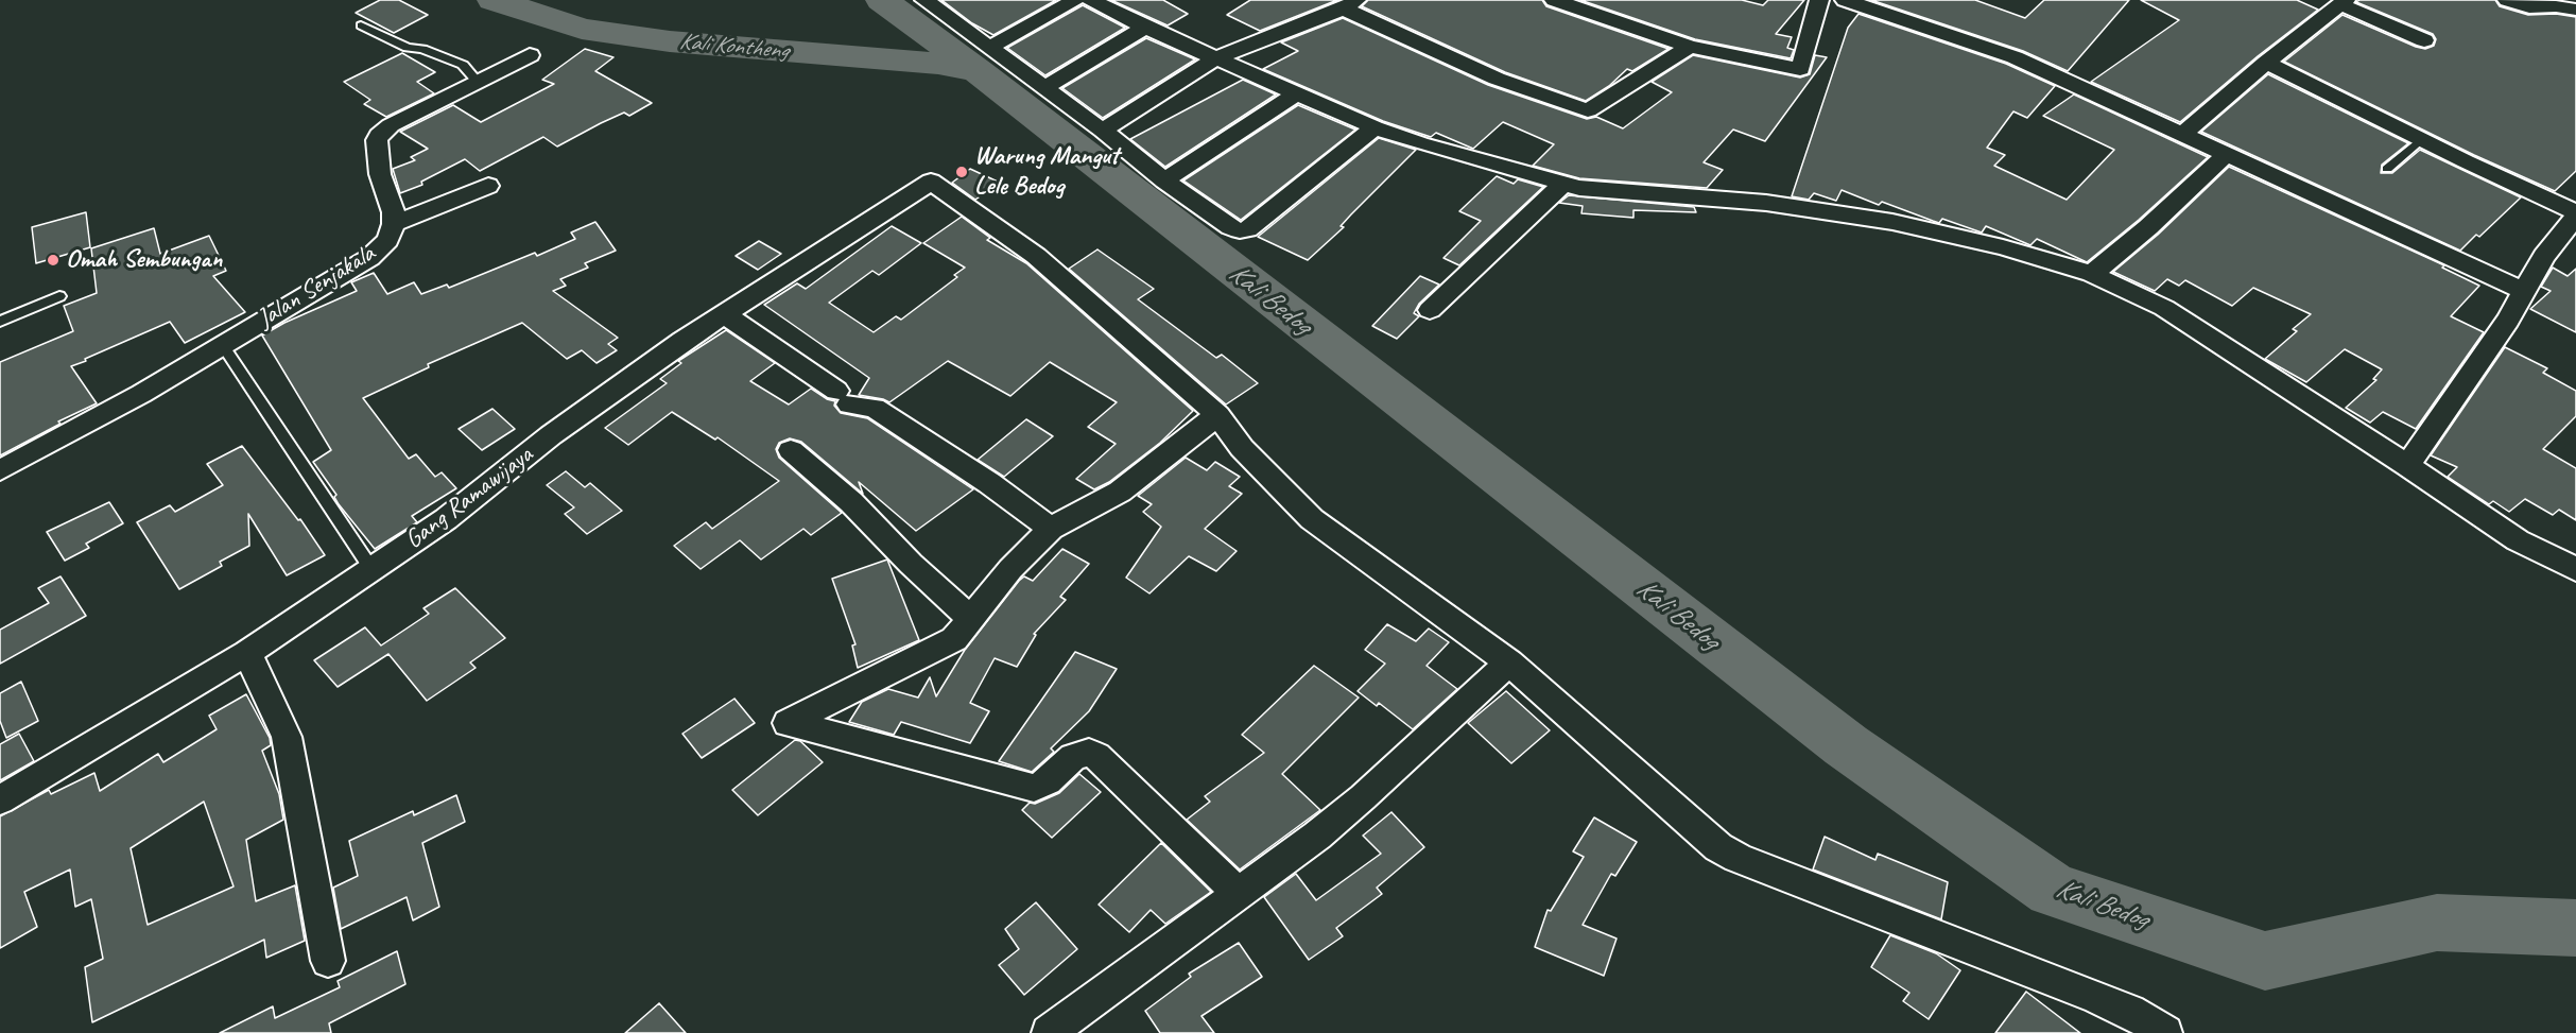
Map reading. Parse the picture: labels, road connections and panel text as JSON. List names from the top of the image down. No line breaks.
{"streets":{"street":["Jalan Senjakala","Gang Ramawijaya"]},"water":["Kali Kontheng","Kali Bedog"],"places":["Warung Mangut Lele Bedog","Omah Sembungan"]}
